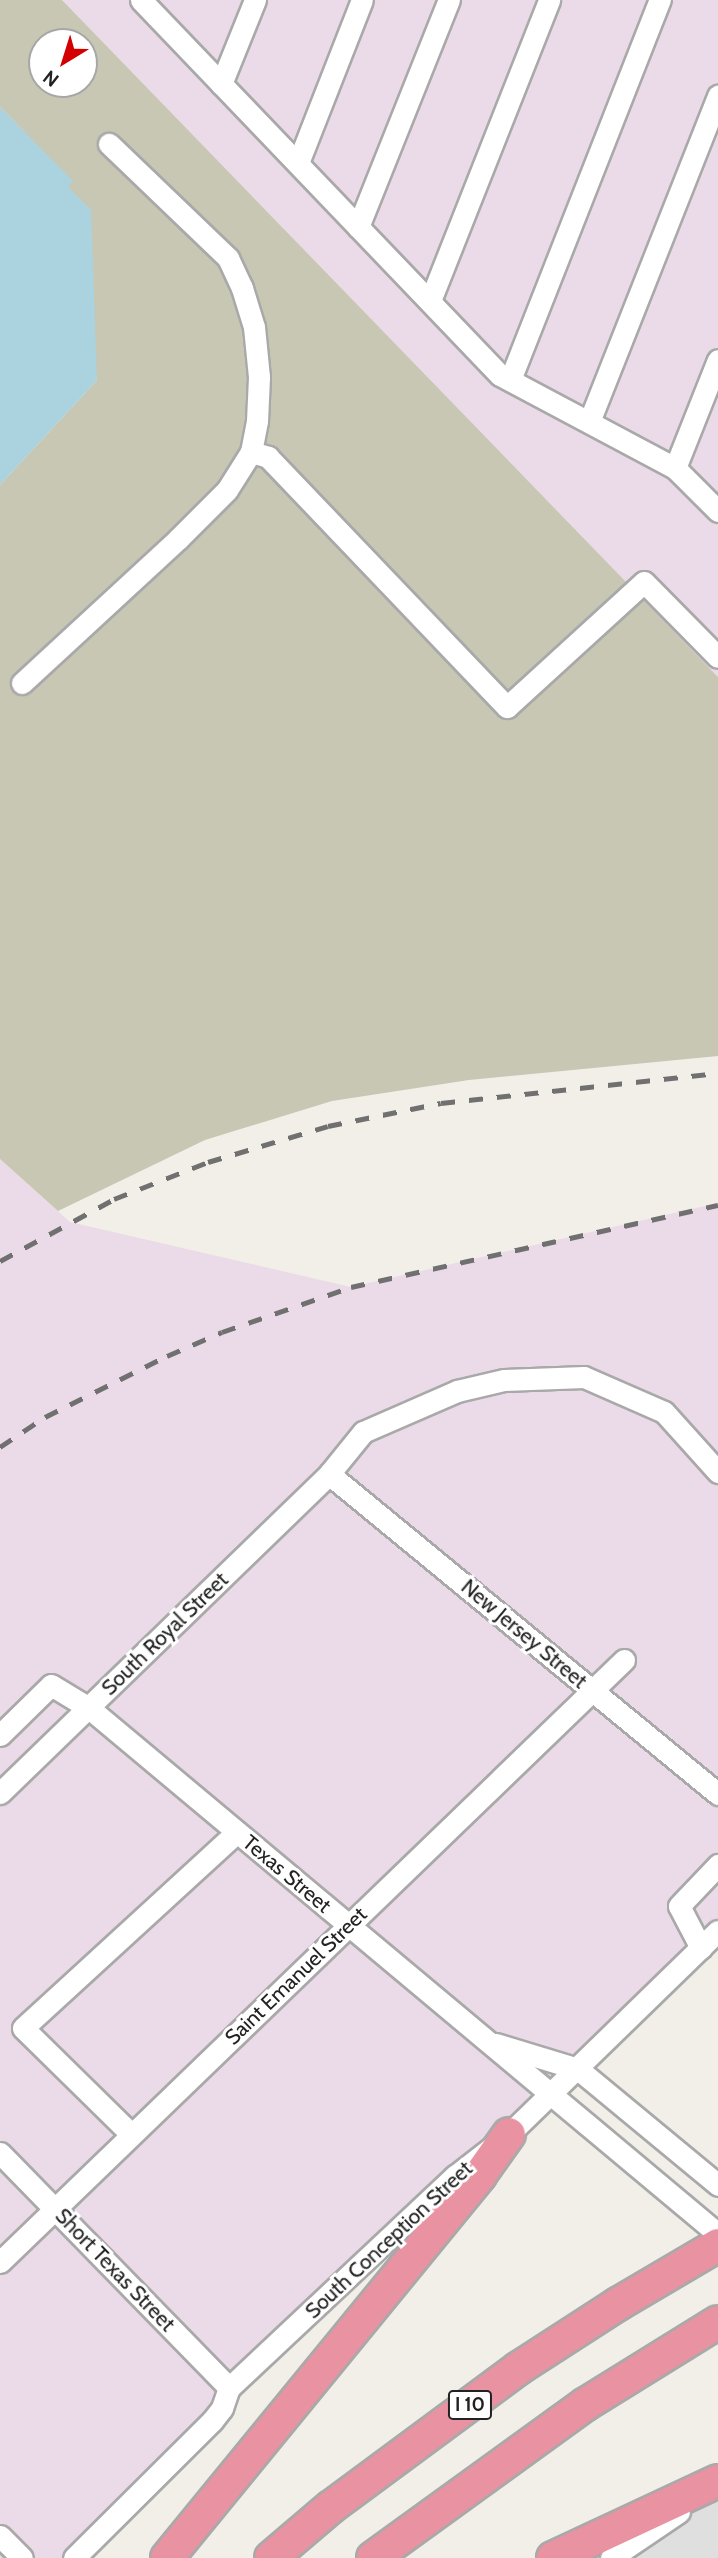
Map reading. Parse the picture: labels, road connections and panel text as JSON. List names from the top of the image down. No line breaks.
{"streets":{"highway":["I 10"],"street":["South Royal Street","New Jersey Street","Texas Street","Saint Emanuel Street","South Conception Street","Short Texas Street"]},"crossings":[["South Royal Street","New Jersey Street"],["South Royal Street","Texas Street"],["New Jersey Street","Saint Emanuel Street"],["Texas Street","Saint Emanuel Street"],["Texas Street","South Conception Street"],["Saint Emanuel Street","Short Texas Street"],["South Conception Street","Short Texas Street"]],"north":"bottom left"}
